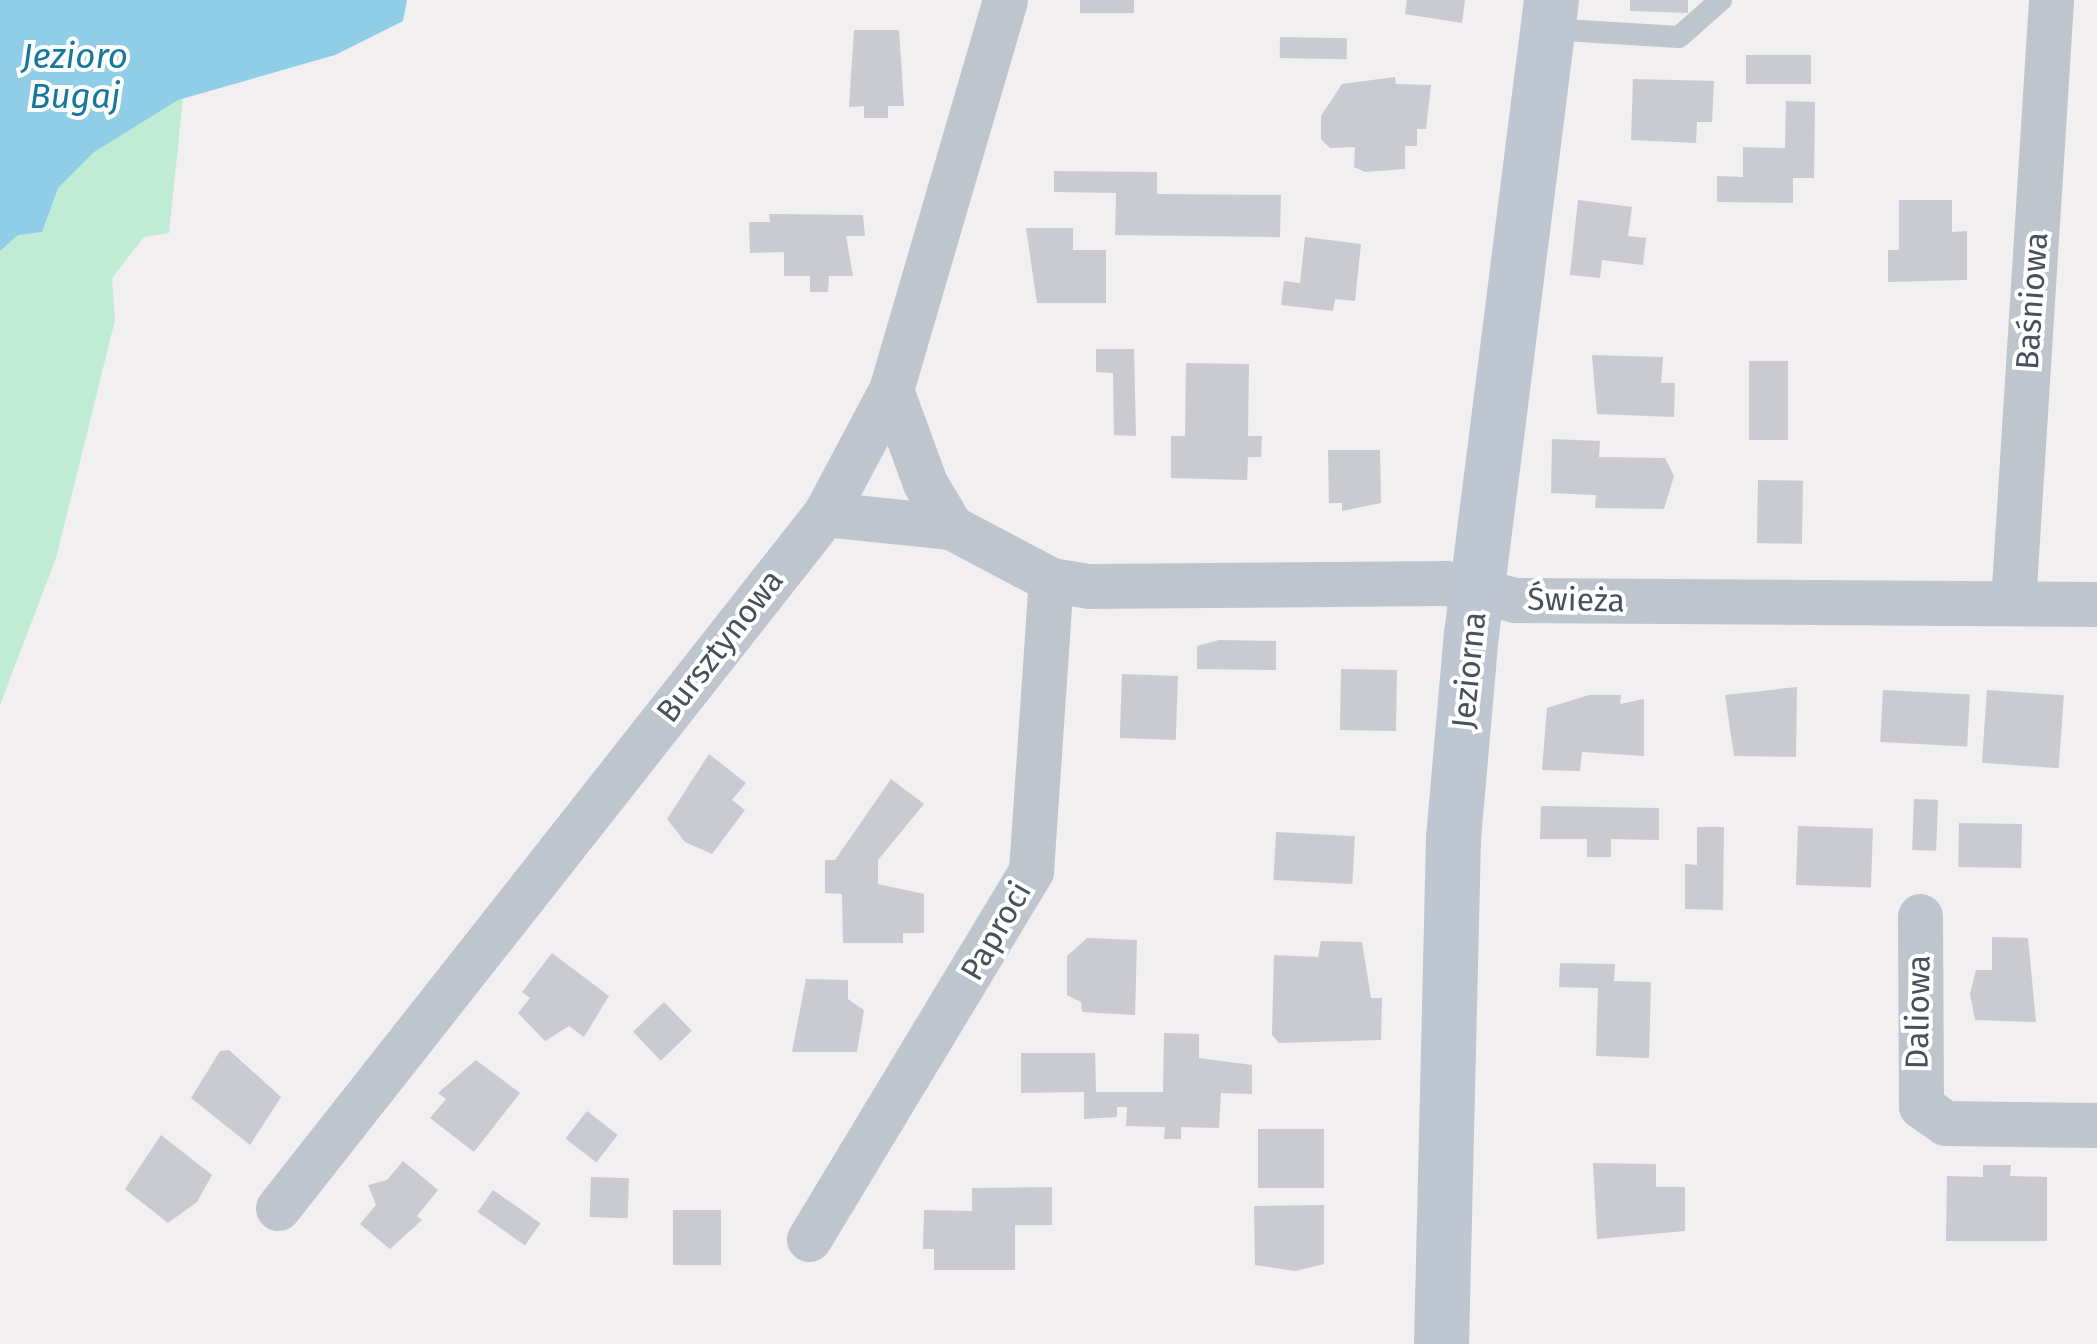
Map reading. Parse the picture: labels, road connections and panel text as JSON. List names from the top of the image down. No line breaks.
{"streets":{"street":["Baśniowa","Świeża","Bursztynowa","Jeziorna","Paproci","Daliowa"]},"crossings":[["Baśniowa","Świeża"],["Świeża","Bursztynowa"],["Świeża","Jeziorna"],["Świeża","Paproci"]],"water":["Jezioro Bugaj"]}
